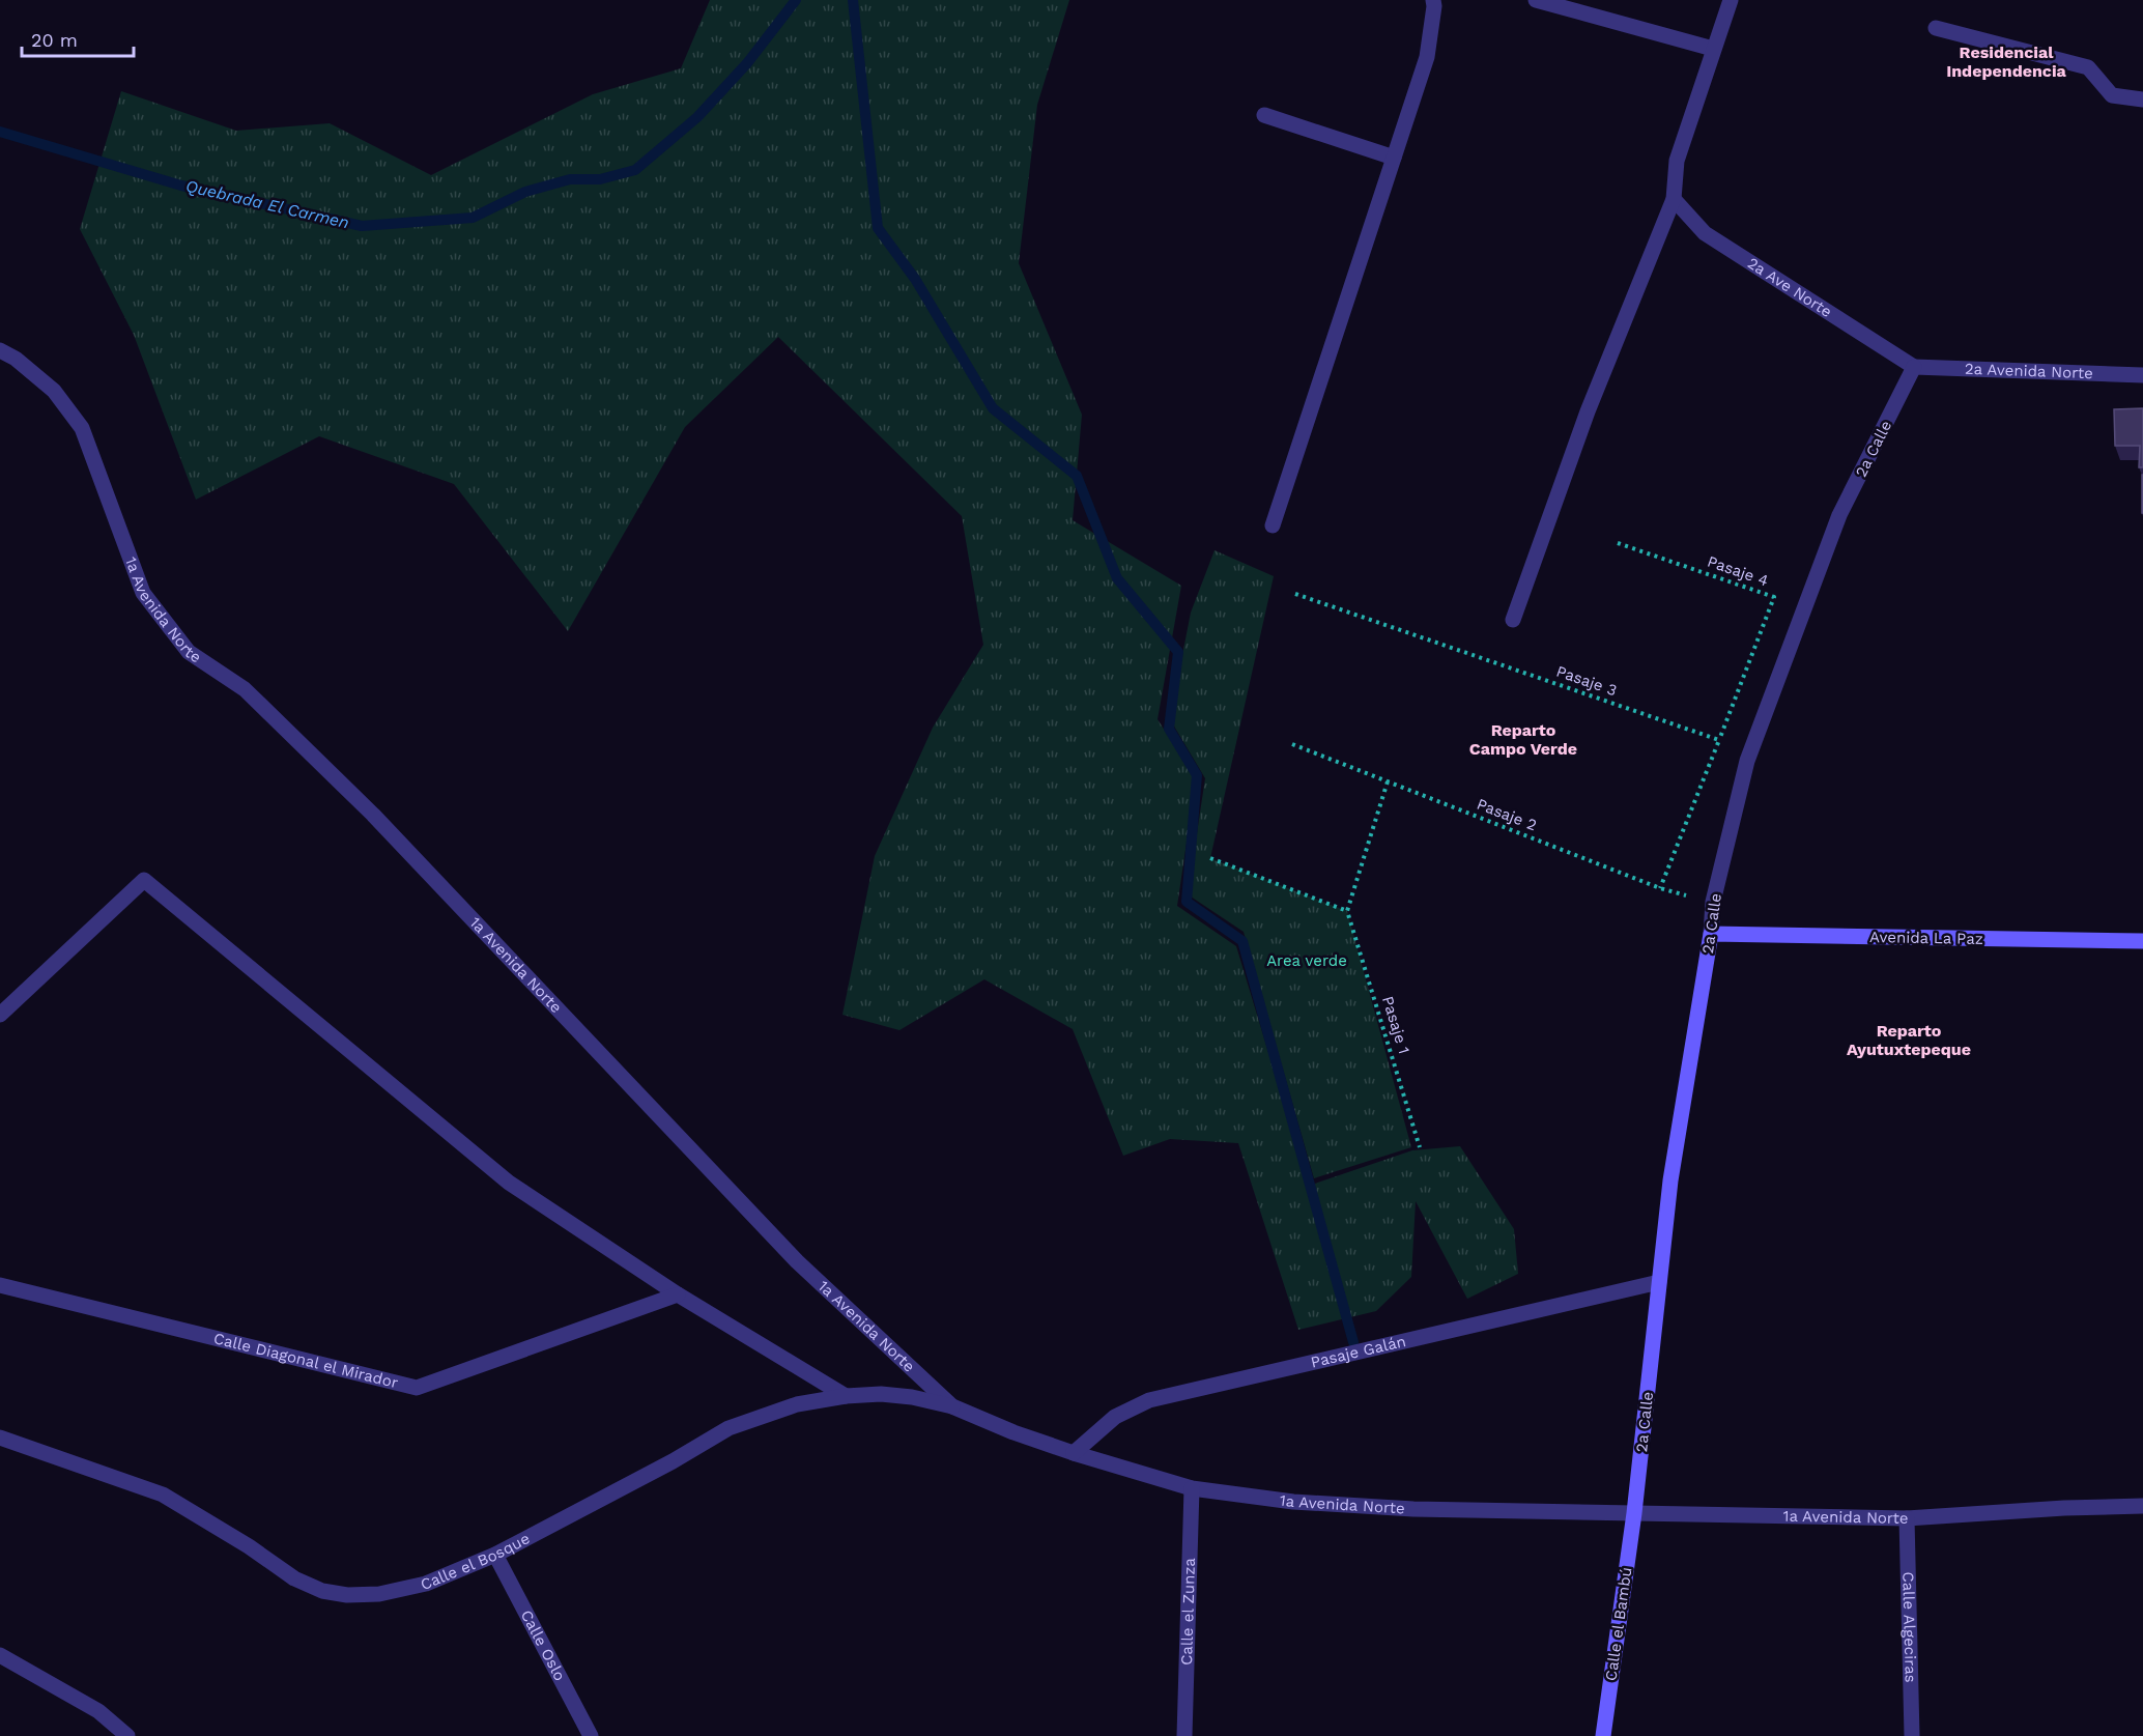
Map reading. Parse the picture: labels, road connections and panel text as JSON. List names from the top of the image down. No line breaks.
{"streets":{"street":["2a Ave Norte","2a Avenida Norte","2a Calle","1a Avenida Norte","Avenida La Paz","Pasaje Galán","Calle Diagonal el Mirador","Calle el Bosque","Calle el Zunza","Calle el Bambú","Calle Algeciras","Calle Oslo"],"path":["Pasaje 4","Pasaje 3","Pasaje 2","Pasaje 1"]},"crossings":[["2a Ave Norte","2a Avenida Norte"],["2a Ave Norte","2a Calle"],["2a Avenida Norte","2a Calle"],["2a Calle","1a Avenida Norte"],["2a Calle","Pasaje 2"],["2a Calle","Avenida La Paz"],["2a Calle","Pasaje Galán"],["2a Calle","Calle el Bambú"],["Pasaje 4","Pasaje 3"],["1a Avenida Norte","Pasaje Galán"],["1a Avenida Norte","Calle el Bosque"],["1a Avenida Norte","Calle el Zunza"],["1a Avenida Norte","Calle el Bambú"],["1a Avenida Norte","Calle Algeciras"],["Calle el Bosque","Calle Oslo"]],"districts":["Residencial Independencia","Reparto Campo Verde","Reparto Ayutuxtepeque"],"water":["Quebrada El Carmen"],"parks":["Area verde"],"scale_bar":"20 m"}
